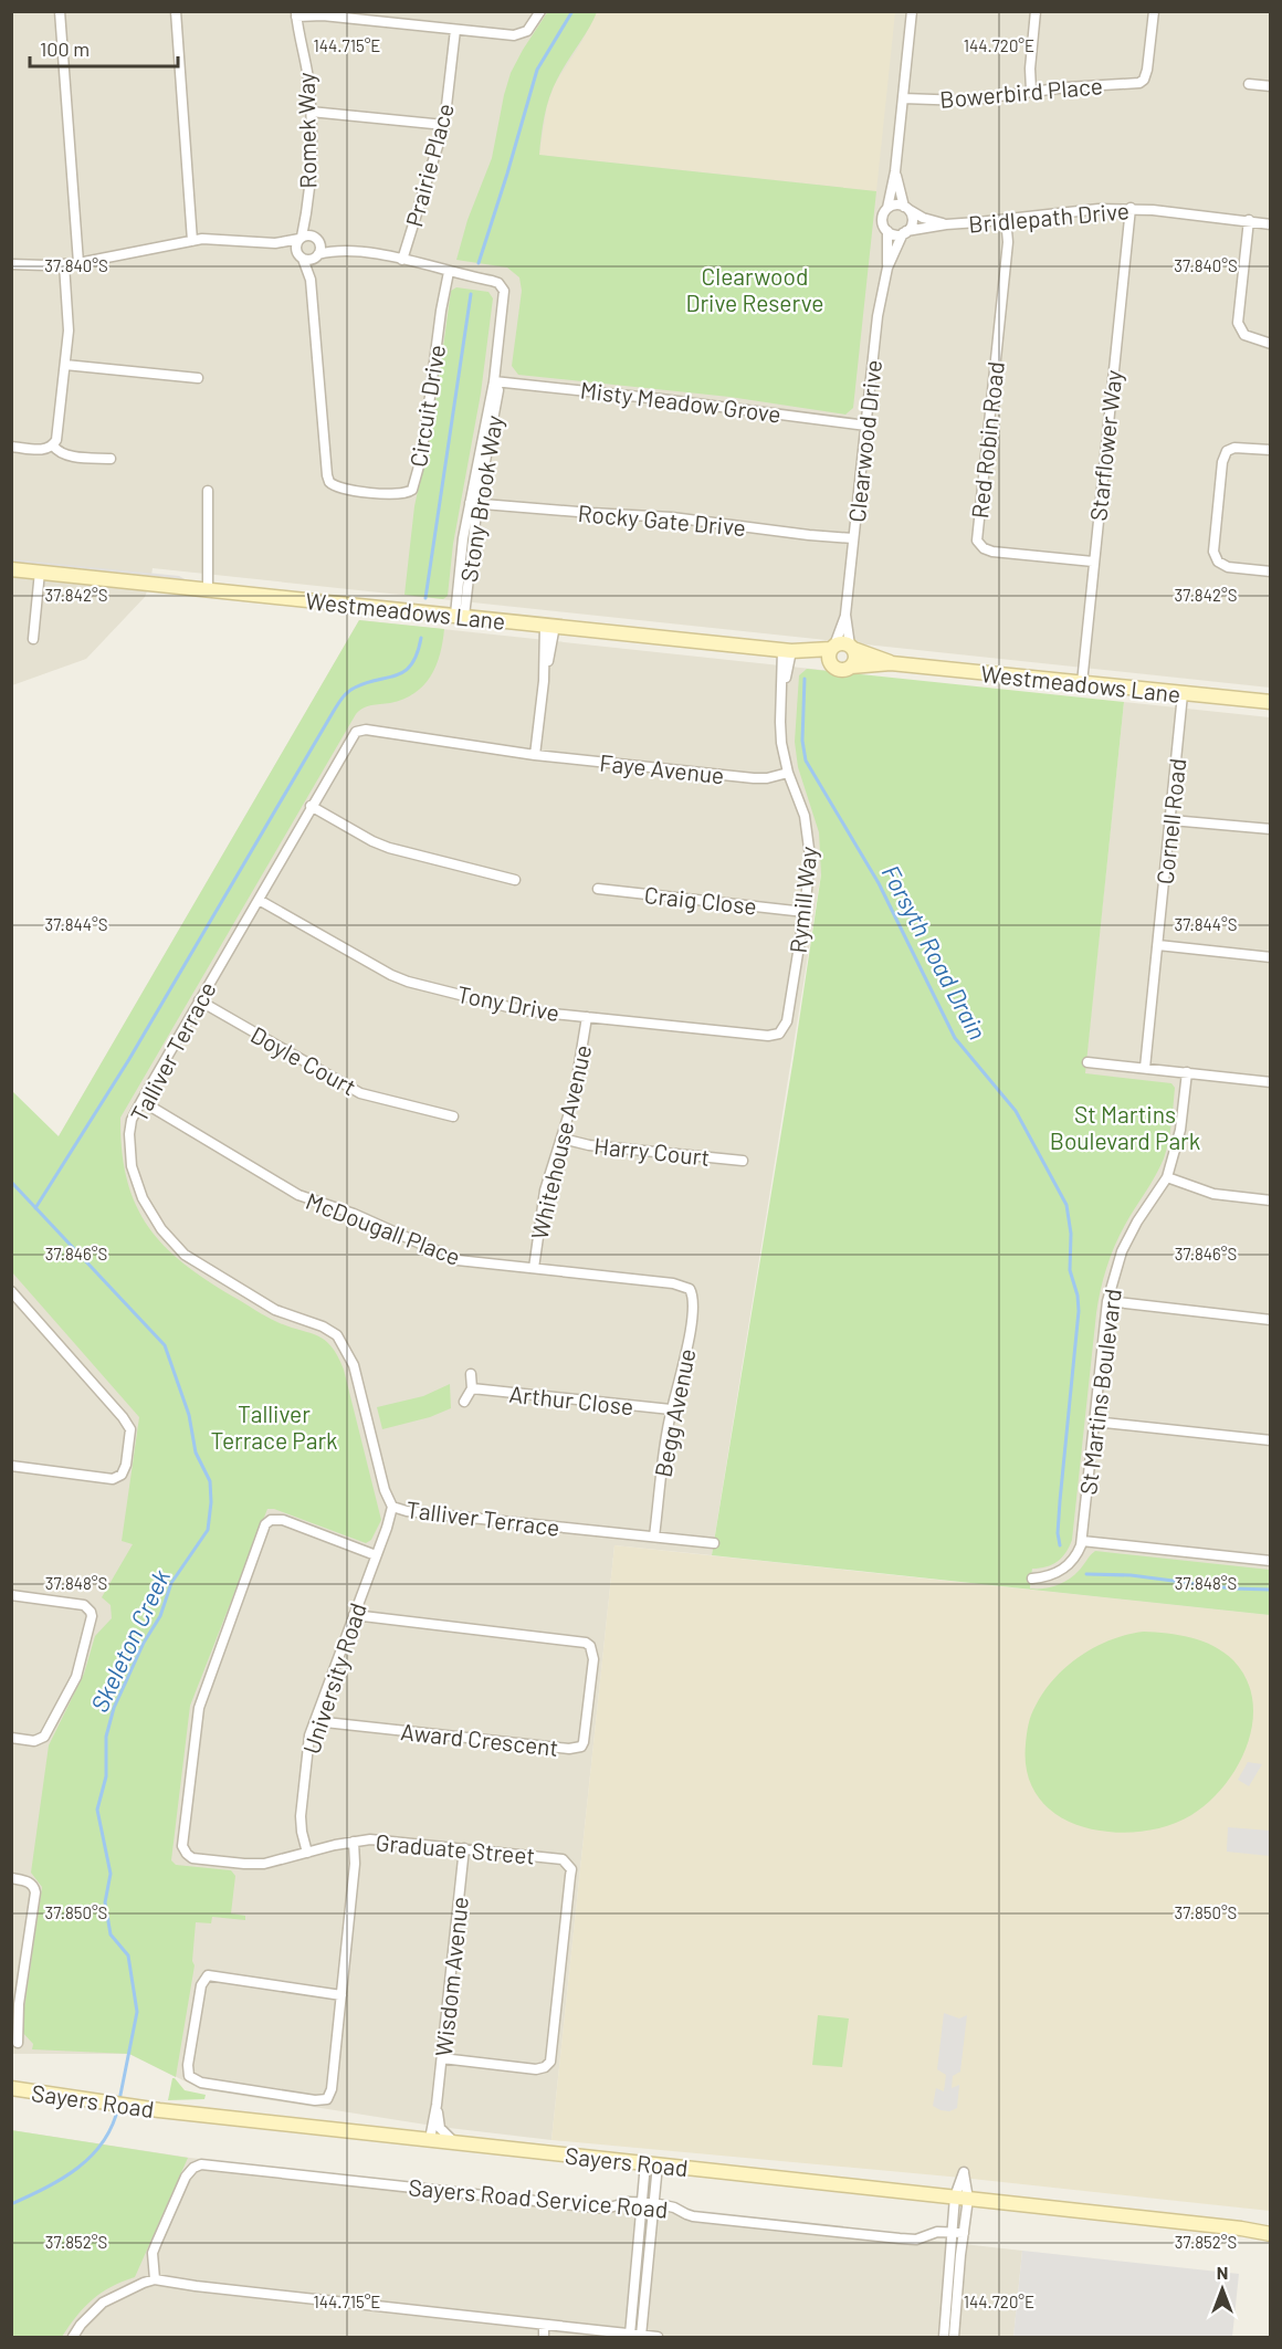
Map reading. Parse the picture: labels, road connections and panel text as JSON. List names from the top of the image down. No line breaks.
{"streets":{"street":["Bowerbird Place","Romek Way","Prairie Place","Bridlepath Drive","Misty Meadow Grove","Circuit Drive","Red Robin Road","Clearwood Drive","Starflower Way","Stony Brook Way","Rocky Gate Drive","Westmeadows Lane","Faye Avenue","Cornell Road","Craig Close","Rymill Way","Tony Drive","Talliver Terrace","Doyle Court","Whitehouse Avenue","Harry Court","McDougall Place","St Martins Boulevard","Arthur Close","Begg Avenue","University Road","Award Crescent","Graduate Street","Wisdom Avenue","Sayers Road","Sayers Road Service Road"]},"crossings":[["Romek Way","Circuit Drive"],["Romek Way","Stony Brook Way"],["Prairie Place","Stony Brook Way"],["Bridlepath Drive","Red Robin Road"],["Bridlepath Drive","Clearwood Drive"],["Bridlepath Drive","Starflower Way"],["Misty Meadow Grove","Clearwood Drive"],["Misty Meadow Grove","Stony Brook Way"],["Circuit Drive","Stony Brook Way"],["Red Robin Road","Starflower Way"],["Clearwood Drive","Rocky Gate Drive"],["Clearwood Drive","Westmeadows Lane"],["Starflower Way","Westmeadows Lane"],["Stony Brook Way","Rocky Gate Drive"],["Stony Brook Way","Westmeadows Lane"],["Westmeadows Lane","Cornell Road"],["Westmeadows Lane","Rymill Way"],["Faye Avenue","Rymill Way"],["Faye Avenue","Talliver Terrace"],["Craig Close","Rymill Way"],["Rymill Way","Tony Drive"],["Tony Drive","Talliver Terrace"],["Tony Drive","Whitehouse Avenue"],["Talliver Terrace","Doyle Court"],["Talliver Terrace","McDougall Place"],["Talliver Terrace","Begg Avenue"],["Talliver Terrace","University Road"],["Whitehouse Avenue","Harry Court"],["Whitehouse Avenue","McDougall Place"],["McDougall Place","Begg Avenue"],["Arthur Close","Begg Avenue"],["University Road","Award Crescent"],["University Road","Graduate Street"],["Graduate Street","Wisdom Avenue"],["Wisdom Avenue","Sayers Road"]],"water":["Forsyth Road Drain","Skeleton Creek"],"parks":["Clearwood Drive Reserve","St Martins Boulevard Park","Talliver Terrace Park"],"scale_bar":"100 m","north":"top","coordinates":["144.715°E","144.720°E","37.840°S","37.842°S","37.844°S","37.846°S","37.848°S","37.850°S","37.852°S"]}
